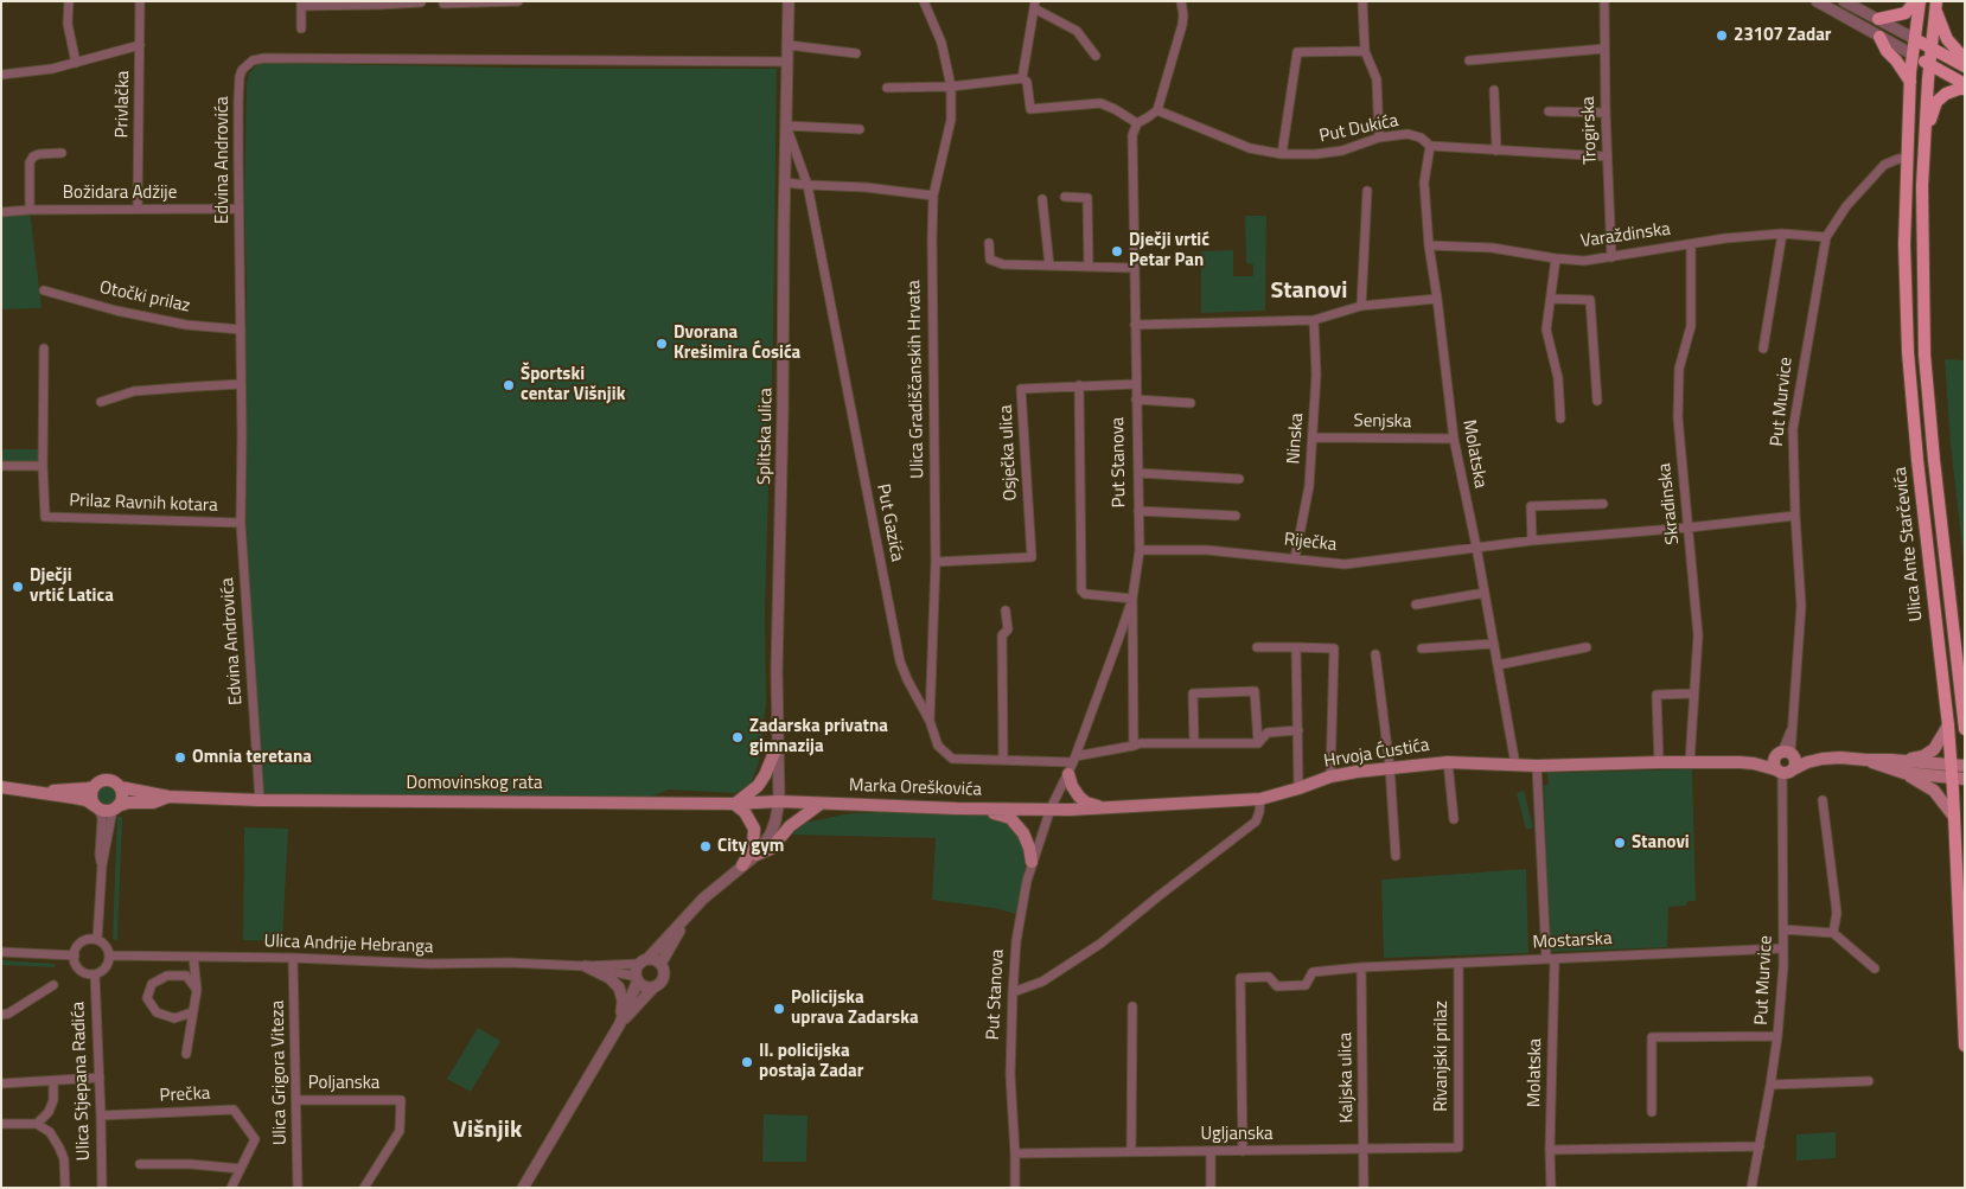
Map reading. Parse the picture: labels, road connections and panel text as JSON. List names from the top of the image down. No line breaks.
{"streets":{"main road":["Ulica Ante Starčevića","Hrvoja Ćustića","Domovinskog rata","Marka Oreškovića"],"street":["Privlačka","Put Dukića","Trogirska","Edvina Androvića","Božidara Adžije","Varaždinska","Otočki prilaz","Ulica Gradiščanskih Hrvata","Put Murvice","Senjska","Splitska ulica","Ninska","Osječka ulica","Molatska","Put Stanova","Prilaz Ravnih kotara","Skradinska","Put Gazića","Riječka","Mostarska","Ulica Andrije Hebranga","Rivanjski prilaz","Ulica Grigora Viteza","Kaljska ulica","Ulica Stjepana Radića","Poljanska","Prečka","Ugljanska"]},"crossings":[["Privlačka","Božidara Adžije"],["Put Dukića","Trogirska"],["Put Dukića","Molatska"],["Trogirska","Varaždinska"],["Edvina Androvića","Božidara Adžije"],["Edvina Androvića","Otočki prilaz"],["Edvina Androvića","Splitska ulica"],["Edvina Androvića","Prilaz Ravnih kotara"],["Edvina Androvića","Domovinskog rata"],["Varaždinska","Put Murvice"],["Varaždinska","Molatska"],["Varaždinska","Skradinska"],["Ulica Gradiščanskih Hrvata","Osječka ulica"],["Ulica Gradiščanskih Hrvata","Put Gazića"],["Put Murvice","Riječka"],["Put Murvice","Ulica Ante Starčevića"],["Put Murvice","Hrvoja Ćustića"],["Put Murvice","Mostarska"],["Senjska","Ninska"],["Senjska","Molatska"],["Splitska ulica","Put Gazića"],["Splitska ulica","Domovinskog rata"],["Splitska ulica","Marka Oreškovića"],["Ninska","Riječka"],["Osječka ulica","Put Stanova"],["Molatska","Riječka"],["Molatska","Hrvoja Ćustića"],["Molatska","Mostarska"],["Put Stanova","Put Gazića"],["Put Stanova","Riječka"],["Put Stanova","Marka Oreškovića"],["Put Stanova","Ugljanska"],["Skradinska","Riječka"],["Skradinska","Hrvoja Ćustića"],["Ulica Ante Starčevića","Hrvoja Ćustića"],["Domovinskog rata","Marka Oreškovića"],["Mostarska","Rivanjski prilaz"],["Mostarska","Kaljska ulica"],["Mostarska","Ugljanska"],["Ulica Andrije Hebranga","Ulica Grigora Viteza"],["Ulica Andrije Hebranga","Ulica Stjepana Radića"],["Rivanjski prilaz","Ugljanska"],["Ulica Grigora Viteza","Poljanska"],["Kaljska ulica","Ugljanska"],["Ulica Stjepana Radića","Prečka"]],"districts":["Stanovi","Višnjik"],"places":["23107 Zadar","Dječji vrtić Petar Pan","Dvorana Krešimira Ćosića","Športski centar Višnjik","Dječji vrtić Latica","Zadarska privatna gimnazija","Omnia teretana","Stanovi","City gym","Policijska uprava Zadarska","II. policijska postaja Zadar"]}
